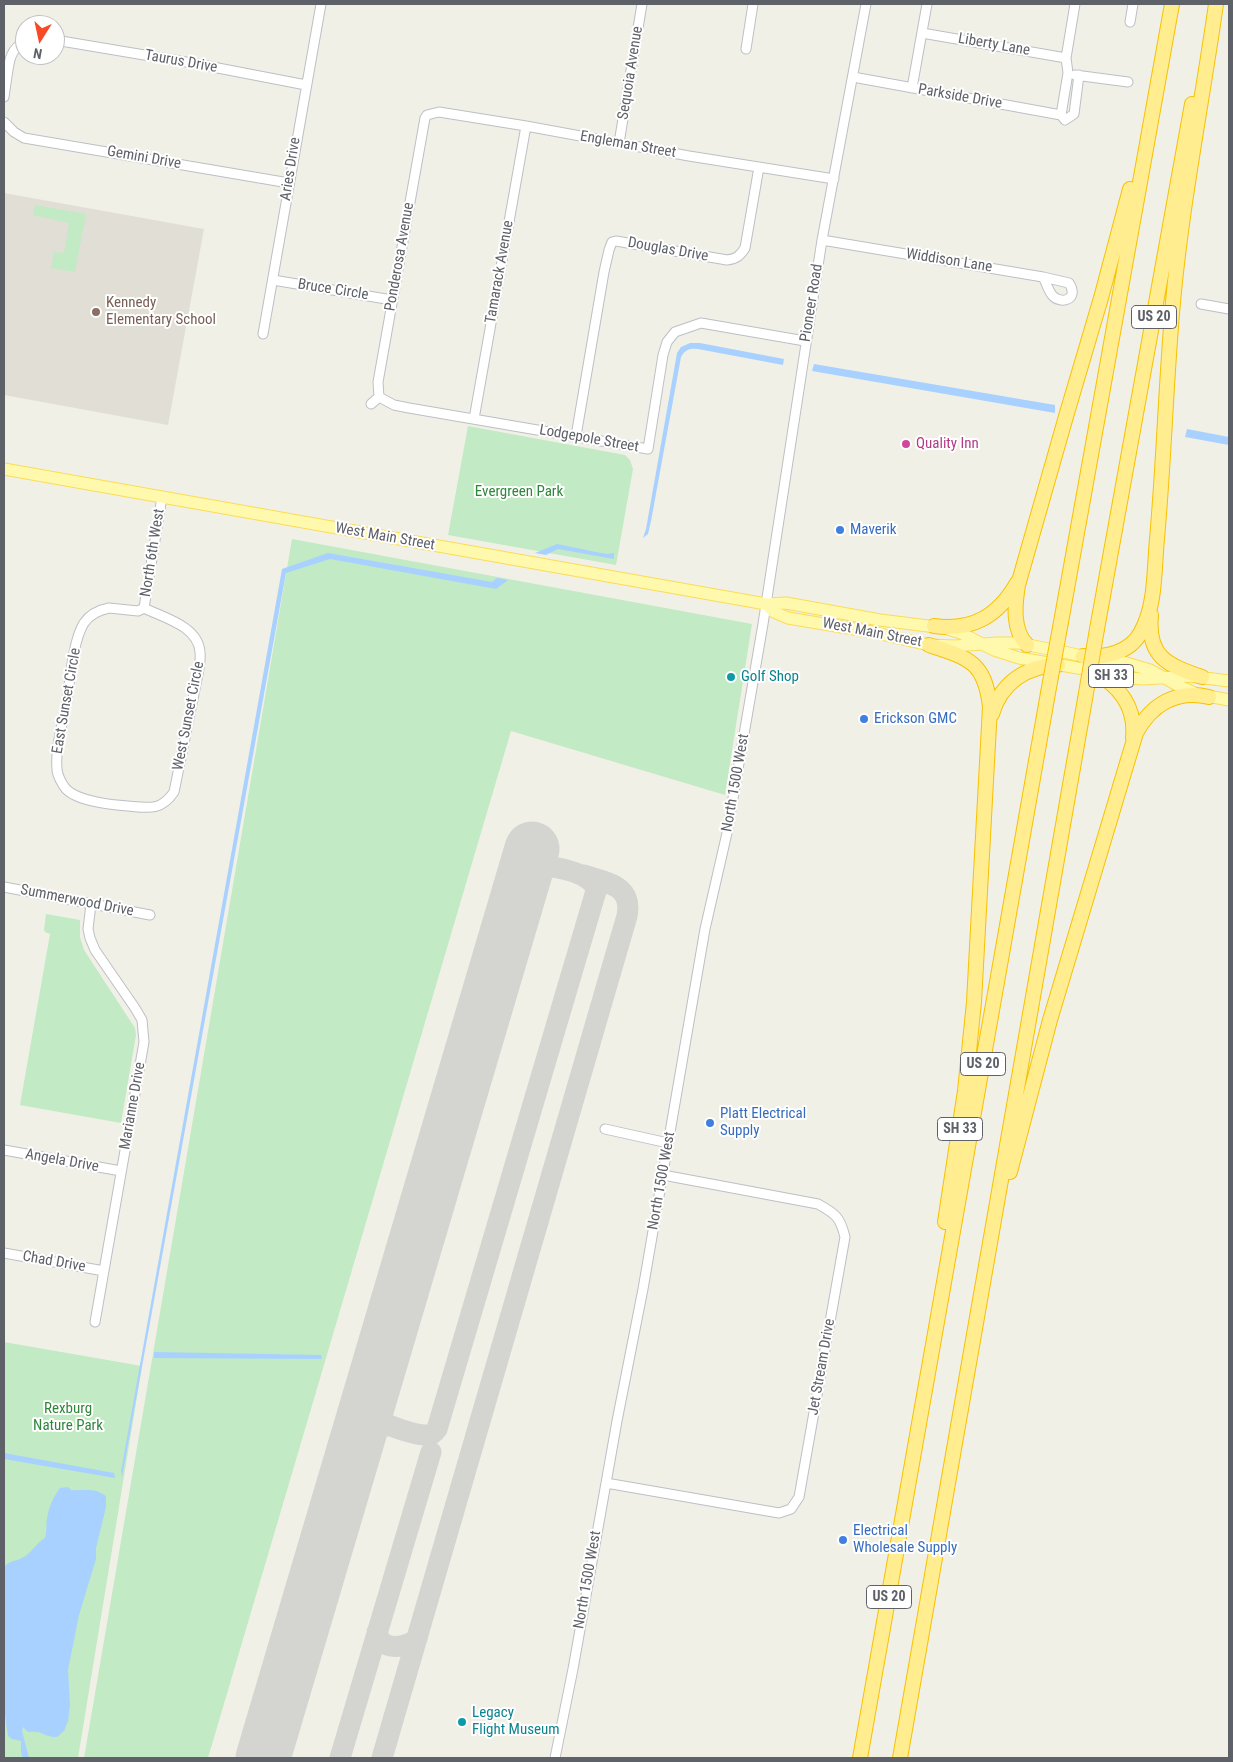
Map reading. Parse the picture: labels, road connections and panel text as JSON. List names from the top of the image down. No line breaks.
{"streets":{"highway":["US 20","SH 33"],"main road":["West Main Street"],"street":["Liberty Lane","Taurus Drive","Sequoia Avenue","Parkside Drive","Engleman Street","Gemini Drive","Aries Drive","Douglas Drive","Ponderosa Avenue","Widdison Lane","Tamarack Avenue","Bruce Circle","Pioneer Road","Lodgepole Street","North 6th West","East Sunset Circle","West Sunset Circle","North 1500 West","Summerwood Drive","Marianne Drive","Angela Drive","Chad Drive","Jet Stream Drive"]},"crossings":[["Taurus Drive","Aries Drive"],["Sequoia Avenue","Engleman Street"],["Parkside Drive","Pioneer Road"],["Engleman Street","Douglas Drive"],["Engleman Street","Ponderosa Avenue"],["Engleman Street","Tamarack Avenue"],["Engleman Street","Pioneer Road"],["Gemini Drive","Aries Drive"],["Aries Drive","Bruce Circle"],["Douglas Drive","Lodgepole Street"],["Ponderosa Avenue","Bruce Circle"],["Ponderosa Avenue","Lodgepole Street"],["Widdison Lane","Pioneer Road"],["Tamarack Avenue","Lodgepole Street"],["Pioneer Road","Lodgepole Street"],["Pioneer Road","West Main Street"],["Pioneer Road","North 1500 West"],["US 20","SH 33"],["West Main Street","North 6th West"],["West Main Street","SH 33"],["West Main Street","North 1500 West"],["North 6th West","East Sunset Circle"],["North 6th West","West Sunset Circle"],["East Sunset Circle","West Sunset Circle"],["North 1500 West","Jet Stream Drive"],["Summerwood Drive","Marianne Drive"],["Marianne Drive","Angela Drive"],["Marianne Drive","Chad Drive"]],"parks":["Evergreen Park","Rexburg Nature Park"],"places":["Kennedy Elementary School","Quality Inn","Maverik","Golf Shop","Erickson GMC","Platt Electrical Supply","Electrical Wholesale Supply","Legacy Flight Museum"],"north":"bottom"}
